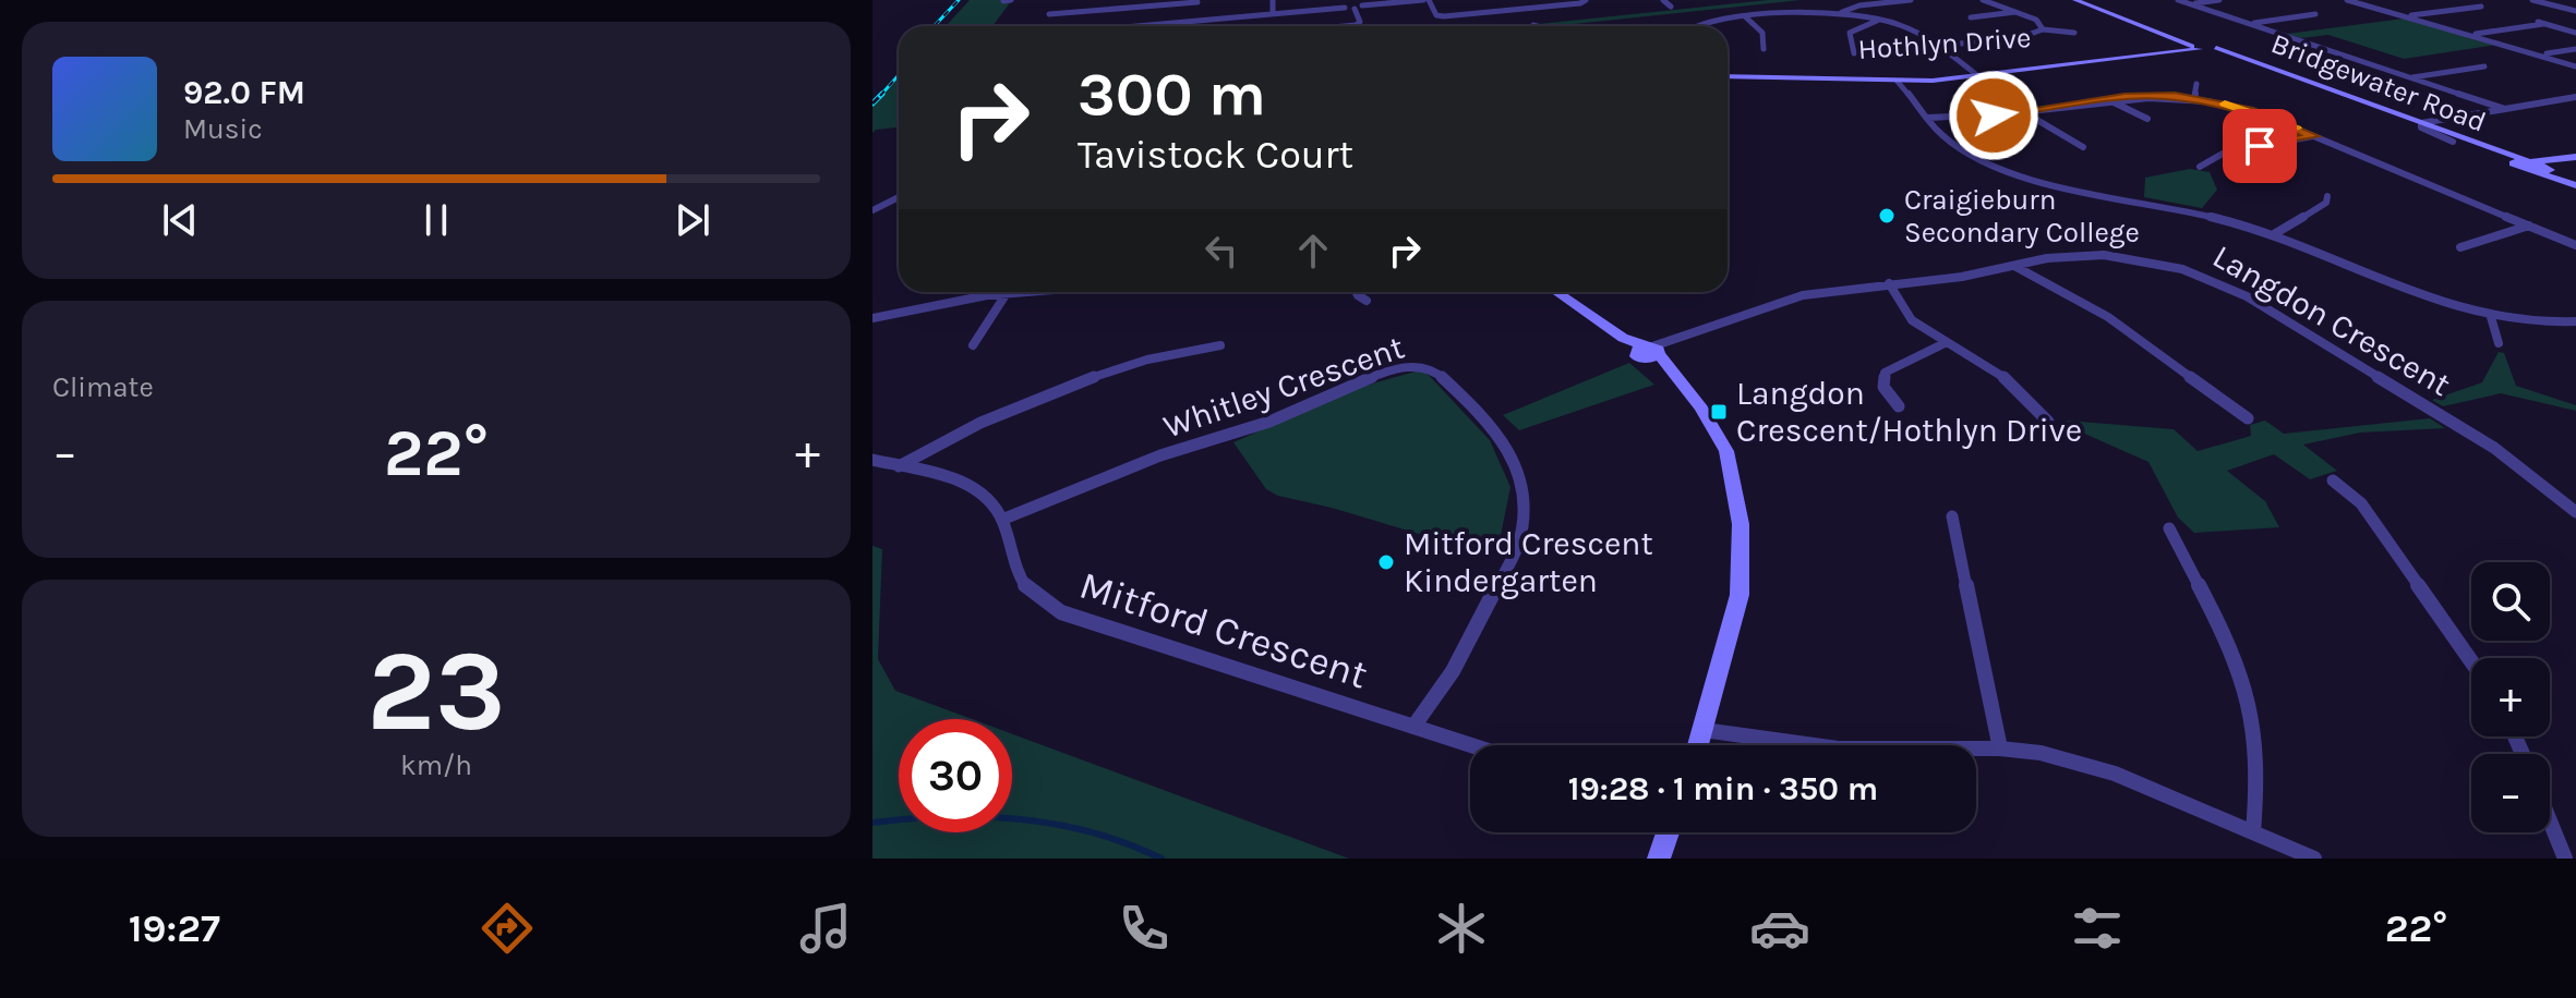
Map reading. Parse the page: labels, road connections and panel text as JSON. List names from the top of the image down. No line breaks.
{"streets":{"street":["Hothlyn Drive","Bridgewater Road","Langdon Crescent","Whitley Crescent","Mitford Crescent"]},"crossings":[["Hothlyn Drive","Bridgewater Road"],["Whitley Crescent","Mitford Crescent"]],"places":{"other":["Craigieburn Secondary College","Mitford Crescent Kindergarten"],"transit":["Langdon Crescent/Hothlyn Drive"]},"page":{"turn":["300 m","Tavistock Court"],"song":["92.0 FM","Music"],"tile":["Climate",["23","km/h"]],"heat":["−","22°","+"],"map_buttons":["+","−"],"limit":"30","trip":"19:28 · 1 min · 350 m","tabs":["19:27","22°"]}}
